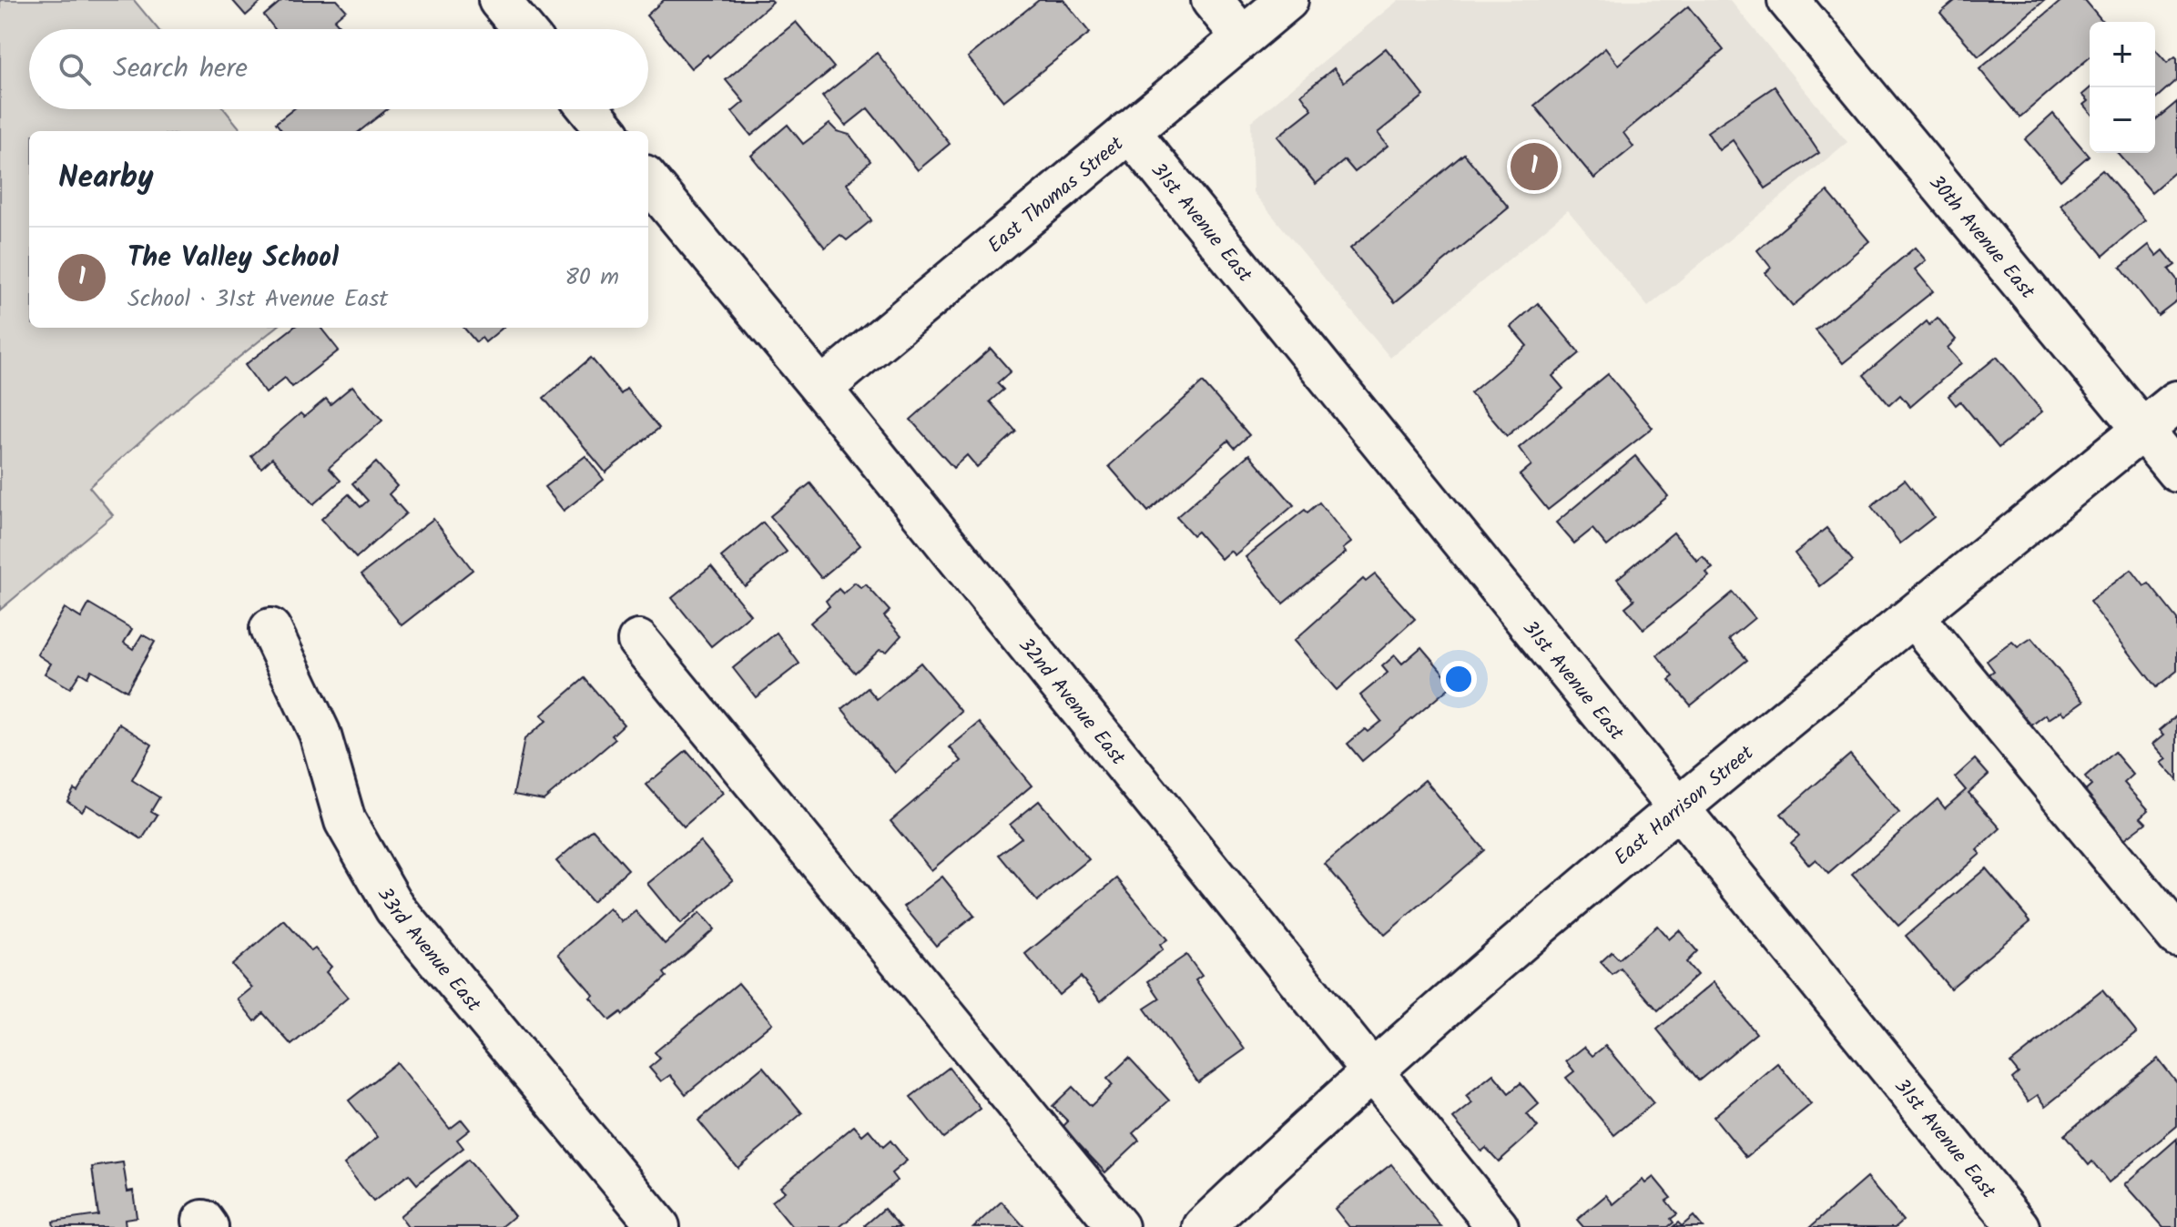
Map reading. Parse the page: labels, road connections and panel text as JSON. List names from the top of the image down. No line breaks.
{"streets":{"street":["East Thomas Street","31st Avenue East","30th Avenue East","32nd Avenue East","East Harrison Street","33rd Avenue East"]},"crossings":[["East Thomas Street","31st Avenue East"],["East Thomas Street","32nd Avenue East"],["31st Avenue East","East Harrison Street"],["30th Avenue East","East Harrison Street"],["32nd Avenue East","East Harrison Street"]],"page":{"map_buttons":["+","−"],"search":"Search here","heading":"Nearby","pins":"1","list":[{"mark":"1","name":"The Valley School","note":"School · 31st Avenue East","value":"80 m"}]}}
